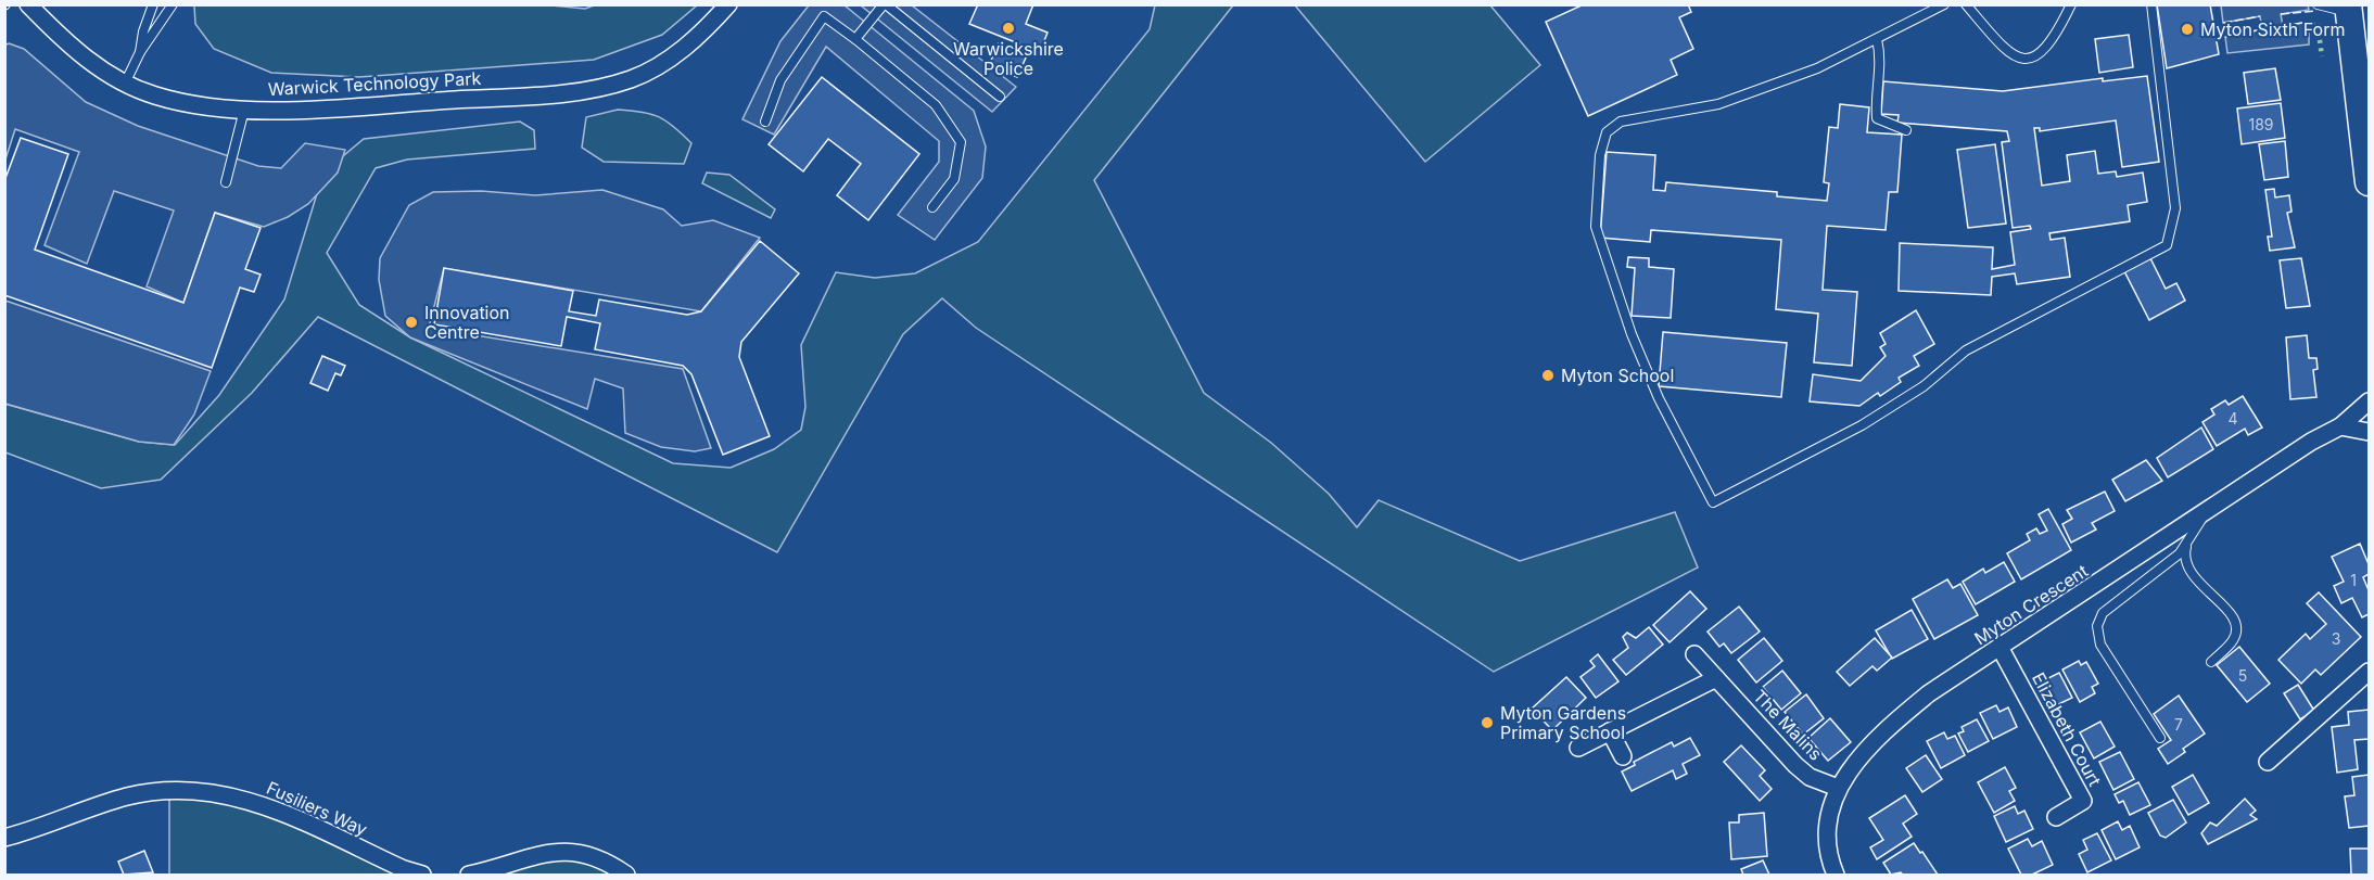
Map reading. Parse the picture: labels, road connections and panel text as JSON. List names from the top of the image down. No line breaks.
{"streets":{"street":["Warwick Technology Park","Myton Crescent","The Malins","Elizabeth Court","Fusiliers Way"]},"crossings":[["Myton Crescent","The Malins"],["Myton Crescent","Elizabeth Court"]],"places":["Warwickshire Police","Myton Sixth Form","Innovation Centre","Myton School","Myton Gardens Primary School"],"house_numbers":["189","4","1","3","5","7"]}
